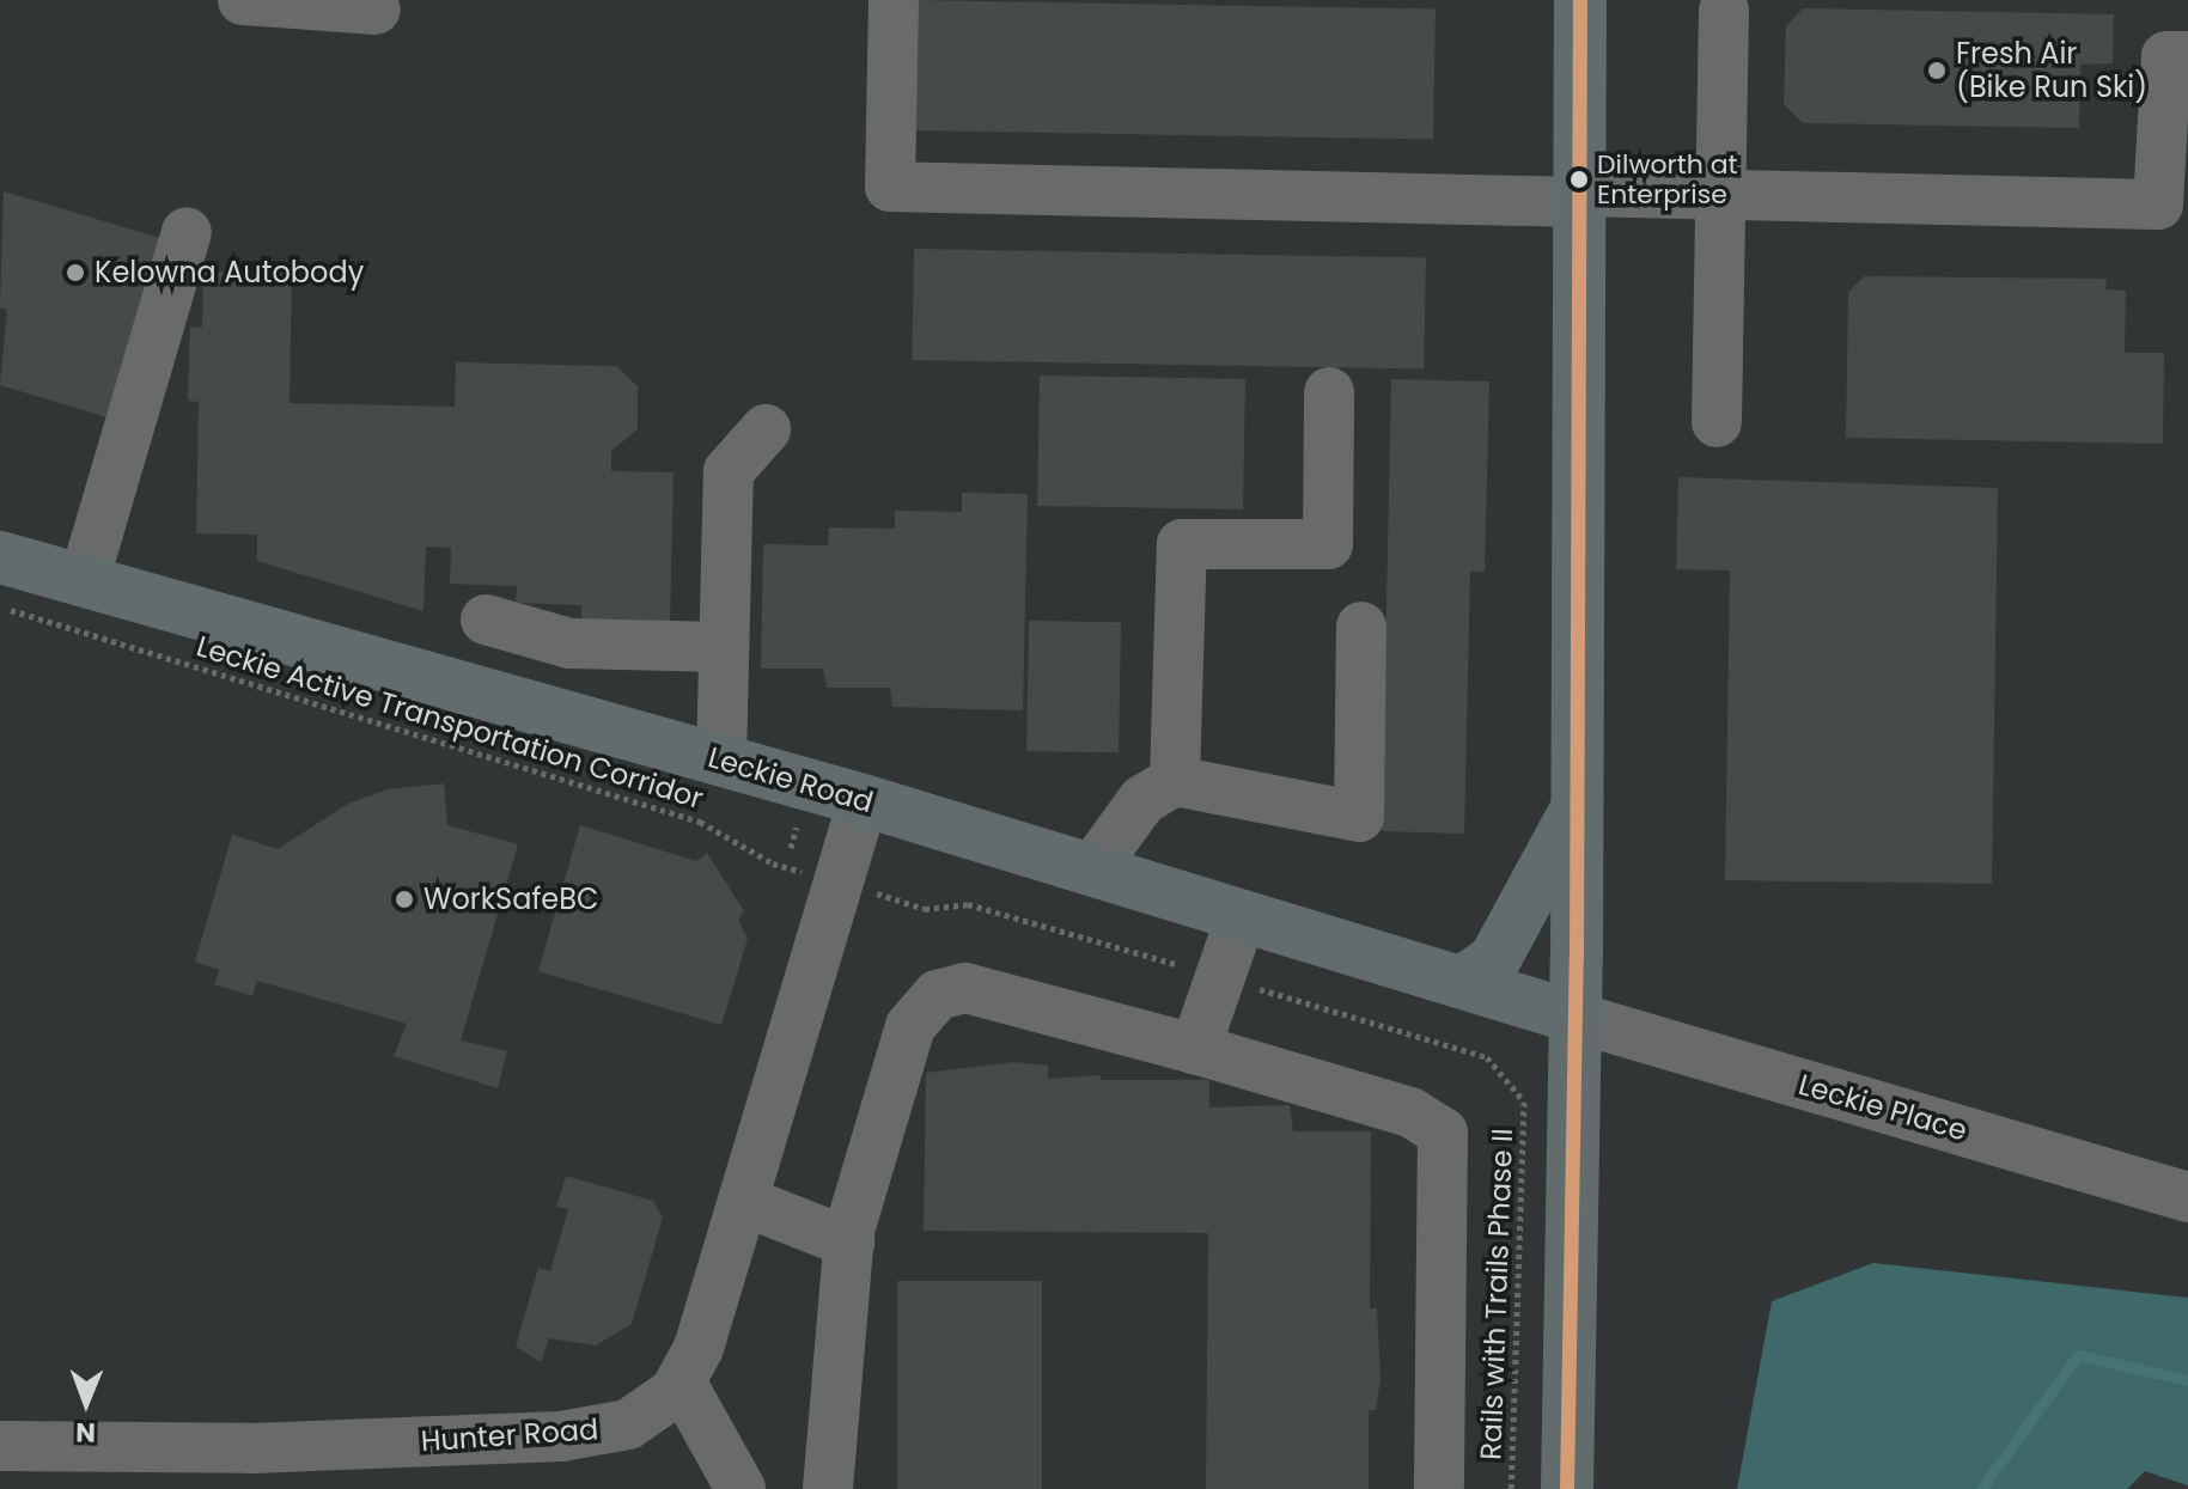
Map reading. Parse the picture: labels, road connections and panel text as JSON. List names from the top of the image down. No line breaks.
{"streets":{"main road":["Leckie Road"],"street":["Leckie Place","Hunter Road"],"path":["Leckie Active Transportation Corridor","Rails with Trails Phase II"]},"crossings":[["Leckie Active Transportation Corridor","Rails with Trails Phase II"],["Leckie Active Transportation Corridor","Hunter Road"],["Leckie Road","Leckie Place"],["Leckie Road","Hunter Road"]],"places":["Fresh Air (Bike Run Ski)","Dilworth at Enterprise","Kelowna Autobody","WorkSafeBC"],"north":"bottom"}
